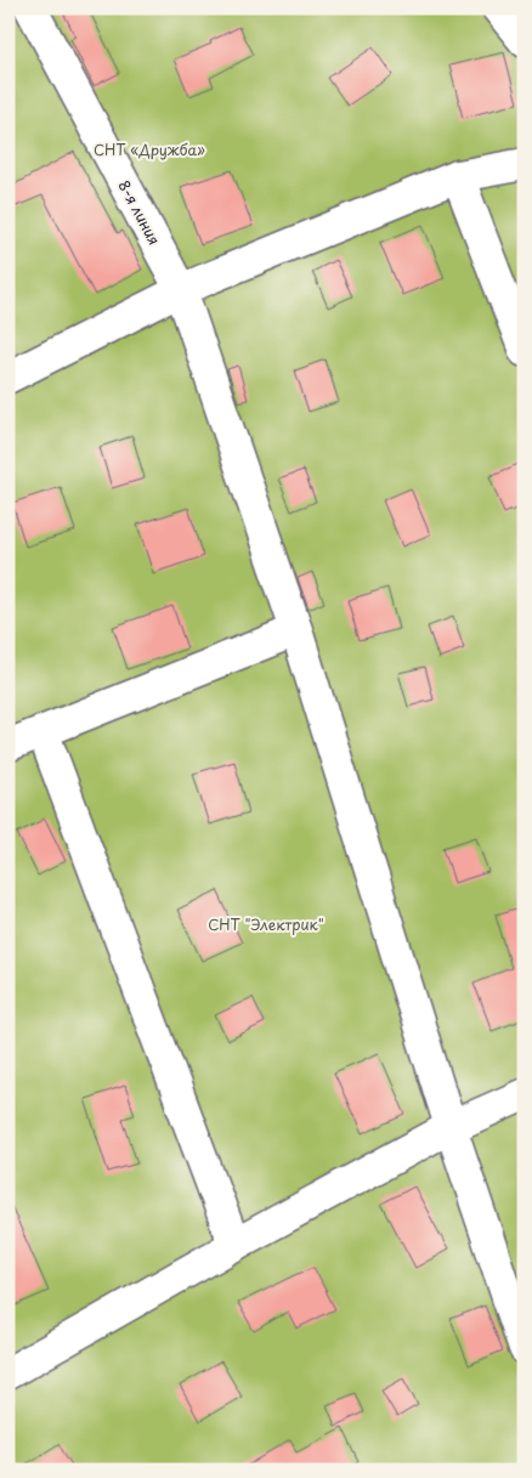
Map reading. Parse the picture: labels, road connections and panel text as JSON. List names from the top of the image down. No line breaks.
{"streets":{"street":["8-я линия"]},"parks":["СНТ «Дружба»","СНТ \"Электрик\""]}
